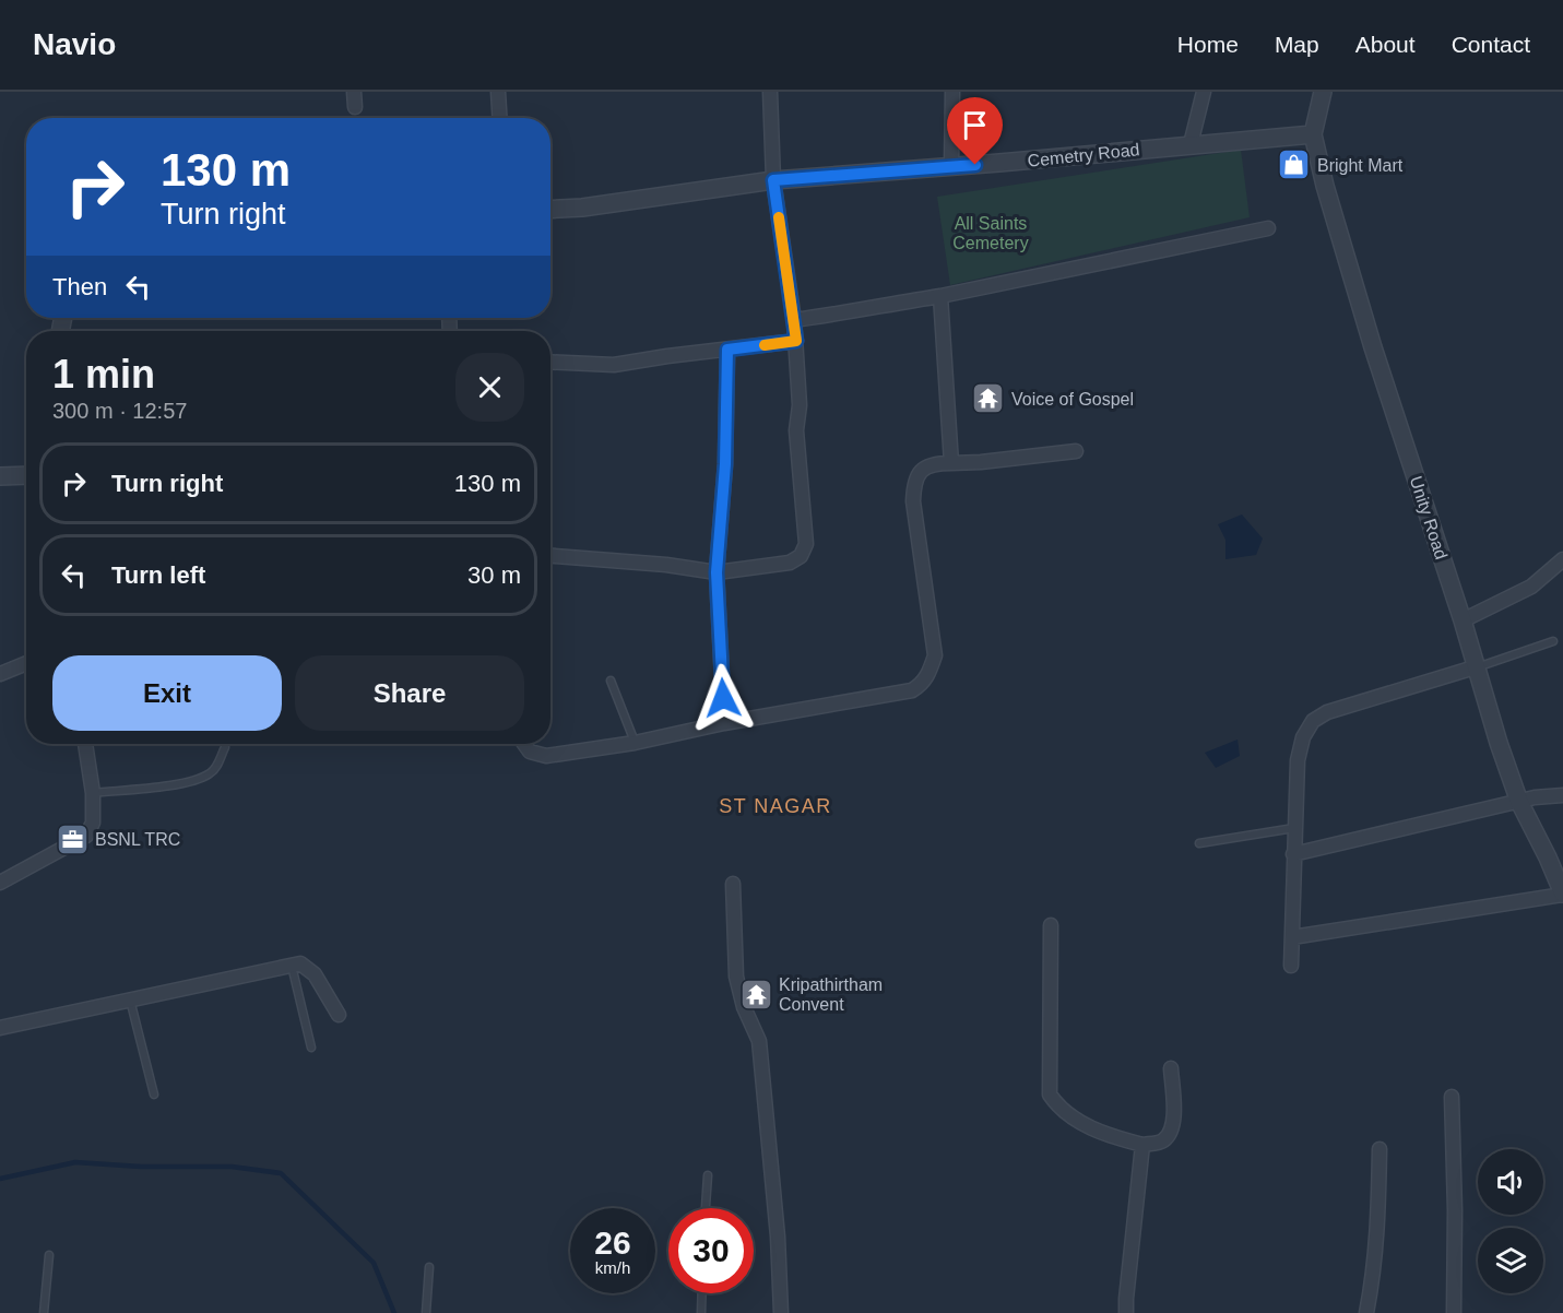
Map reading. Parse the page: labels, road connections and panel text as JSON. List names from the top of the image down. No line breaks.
{"streets":{"street":["Cemetry Road","Unity Road"]},"crossings":[["Cemetry Road","Unity Road"]],"districts":["ST NAGAR"],"parks":["All Saints Cemetery"],"places":{"shop":["Bright Mart"],"temple":["Voice of Gospel","Kripathirtham Convent"],"office":["BSNL TRC"]},"page":{"header":"Navio","nav":["Home","Map","About","Contact"],"turn":["130 m","Turn right"],"then":"Then","heading":["1 min","300 m · 12:57"],"list":[{"name":"Turn right","value":"130 m"},{"name":"Turn left","value":"30 m"}],"buttons":["Exit","Share"],"speed":"26 km/h","limit":"30"}}
